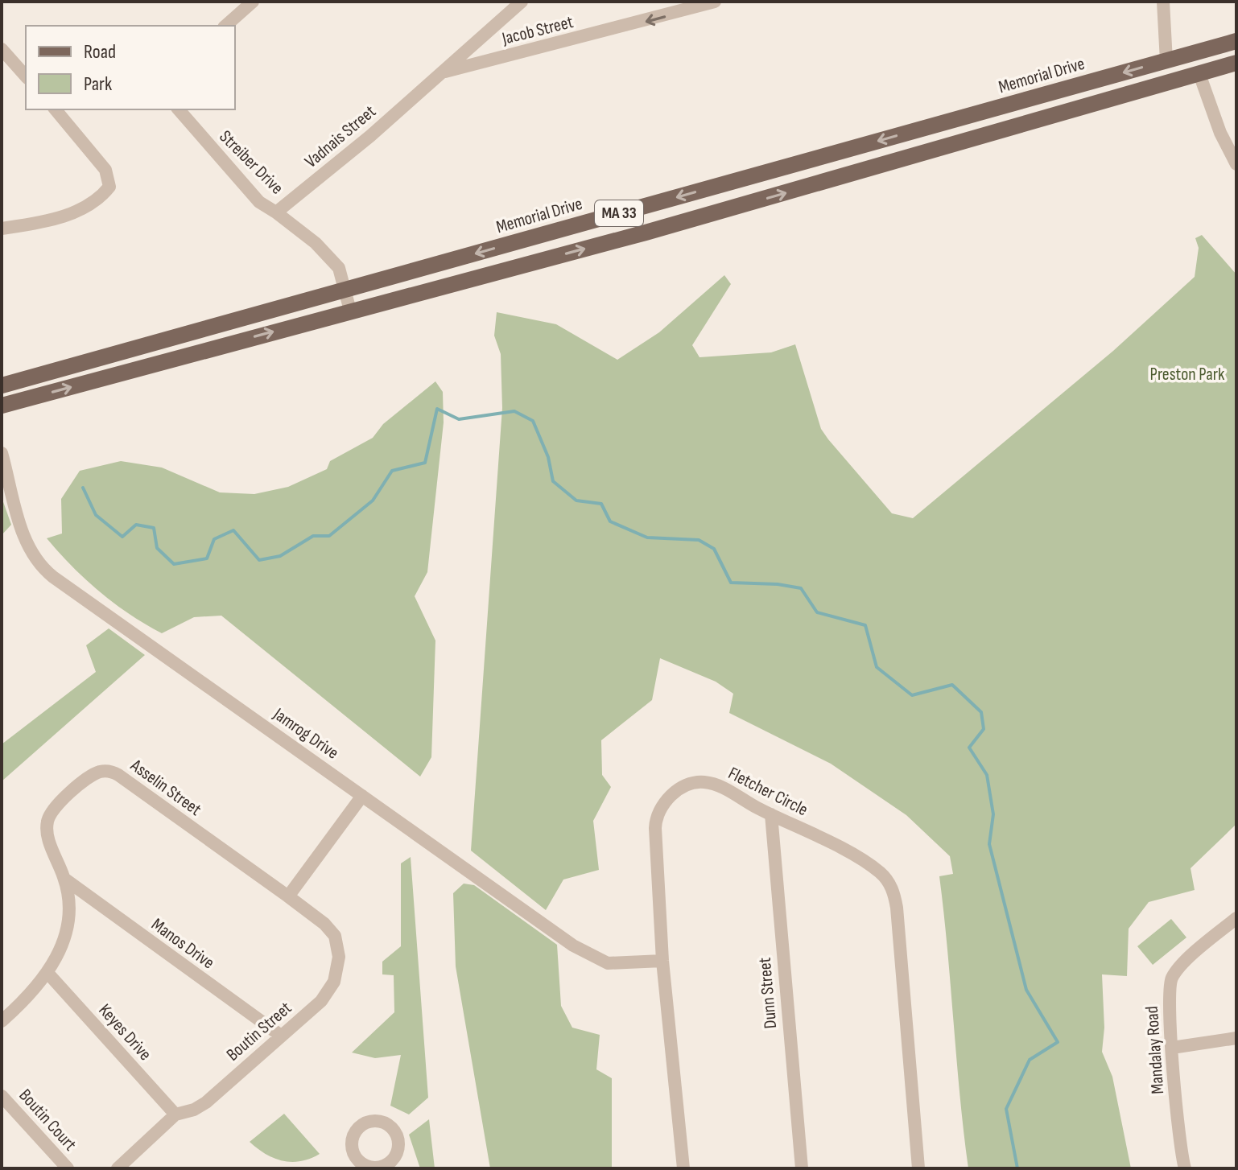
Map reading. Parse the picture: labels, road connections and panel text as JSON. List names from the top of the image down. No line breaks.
{"streets":{"main road":["Memorial Drive","MA 33"],"street":["Jacob Street","Vadnais Street","Streiber Drive","Jamrog Drive","Asselin Street","Fletcher Circle","Manos Drive","Dunn Street","Boutin Street","Keyes Drive","Mandalay Road","Boutin Court"]},"crossings":[["Jacob Street","Vadnais Street"],["Vadnais Street","Streiber Drive"],["Jamrog Drive","Fletcher Circle"],["Asselin Street","Manos Drive"],["Asselin Street","Boutin Street"],["Asselin Street","Keyes Drive"],["Fletcher Circle","Dunn Street"],["Manos Drive","Boutin Street"],["Boutin Street","Keyes Drive"]],"one_way":["Jacob Street"],"parks":["Preston Park"],"legend":["Road","Park"]}
